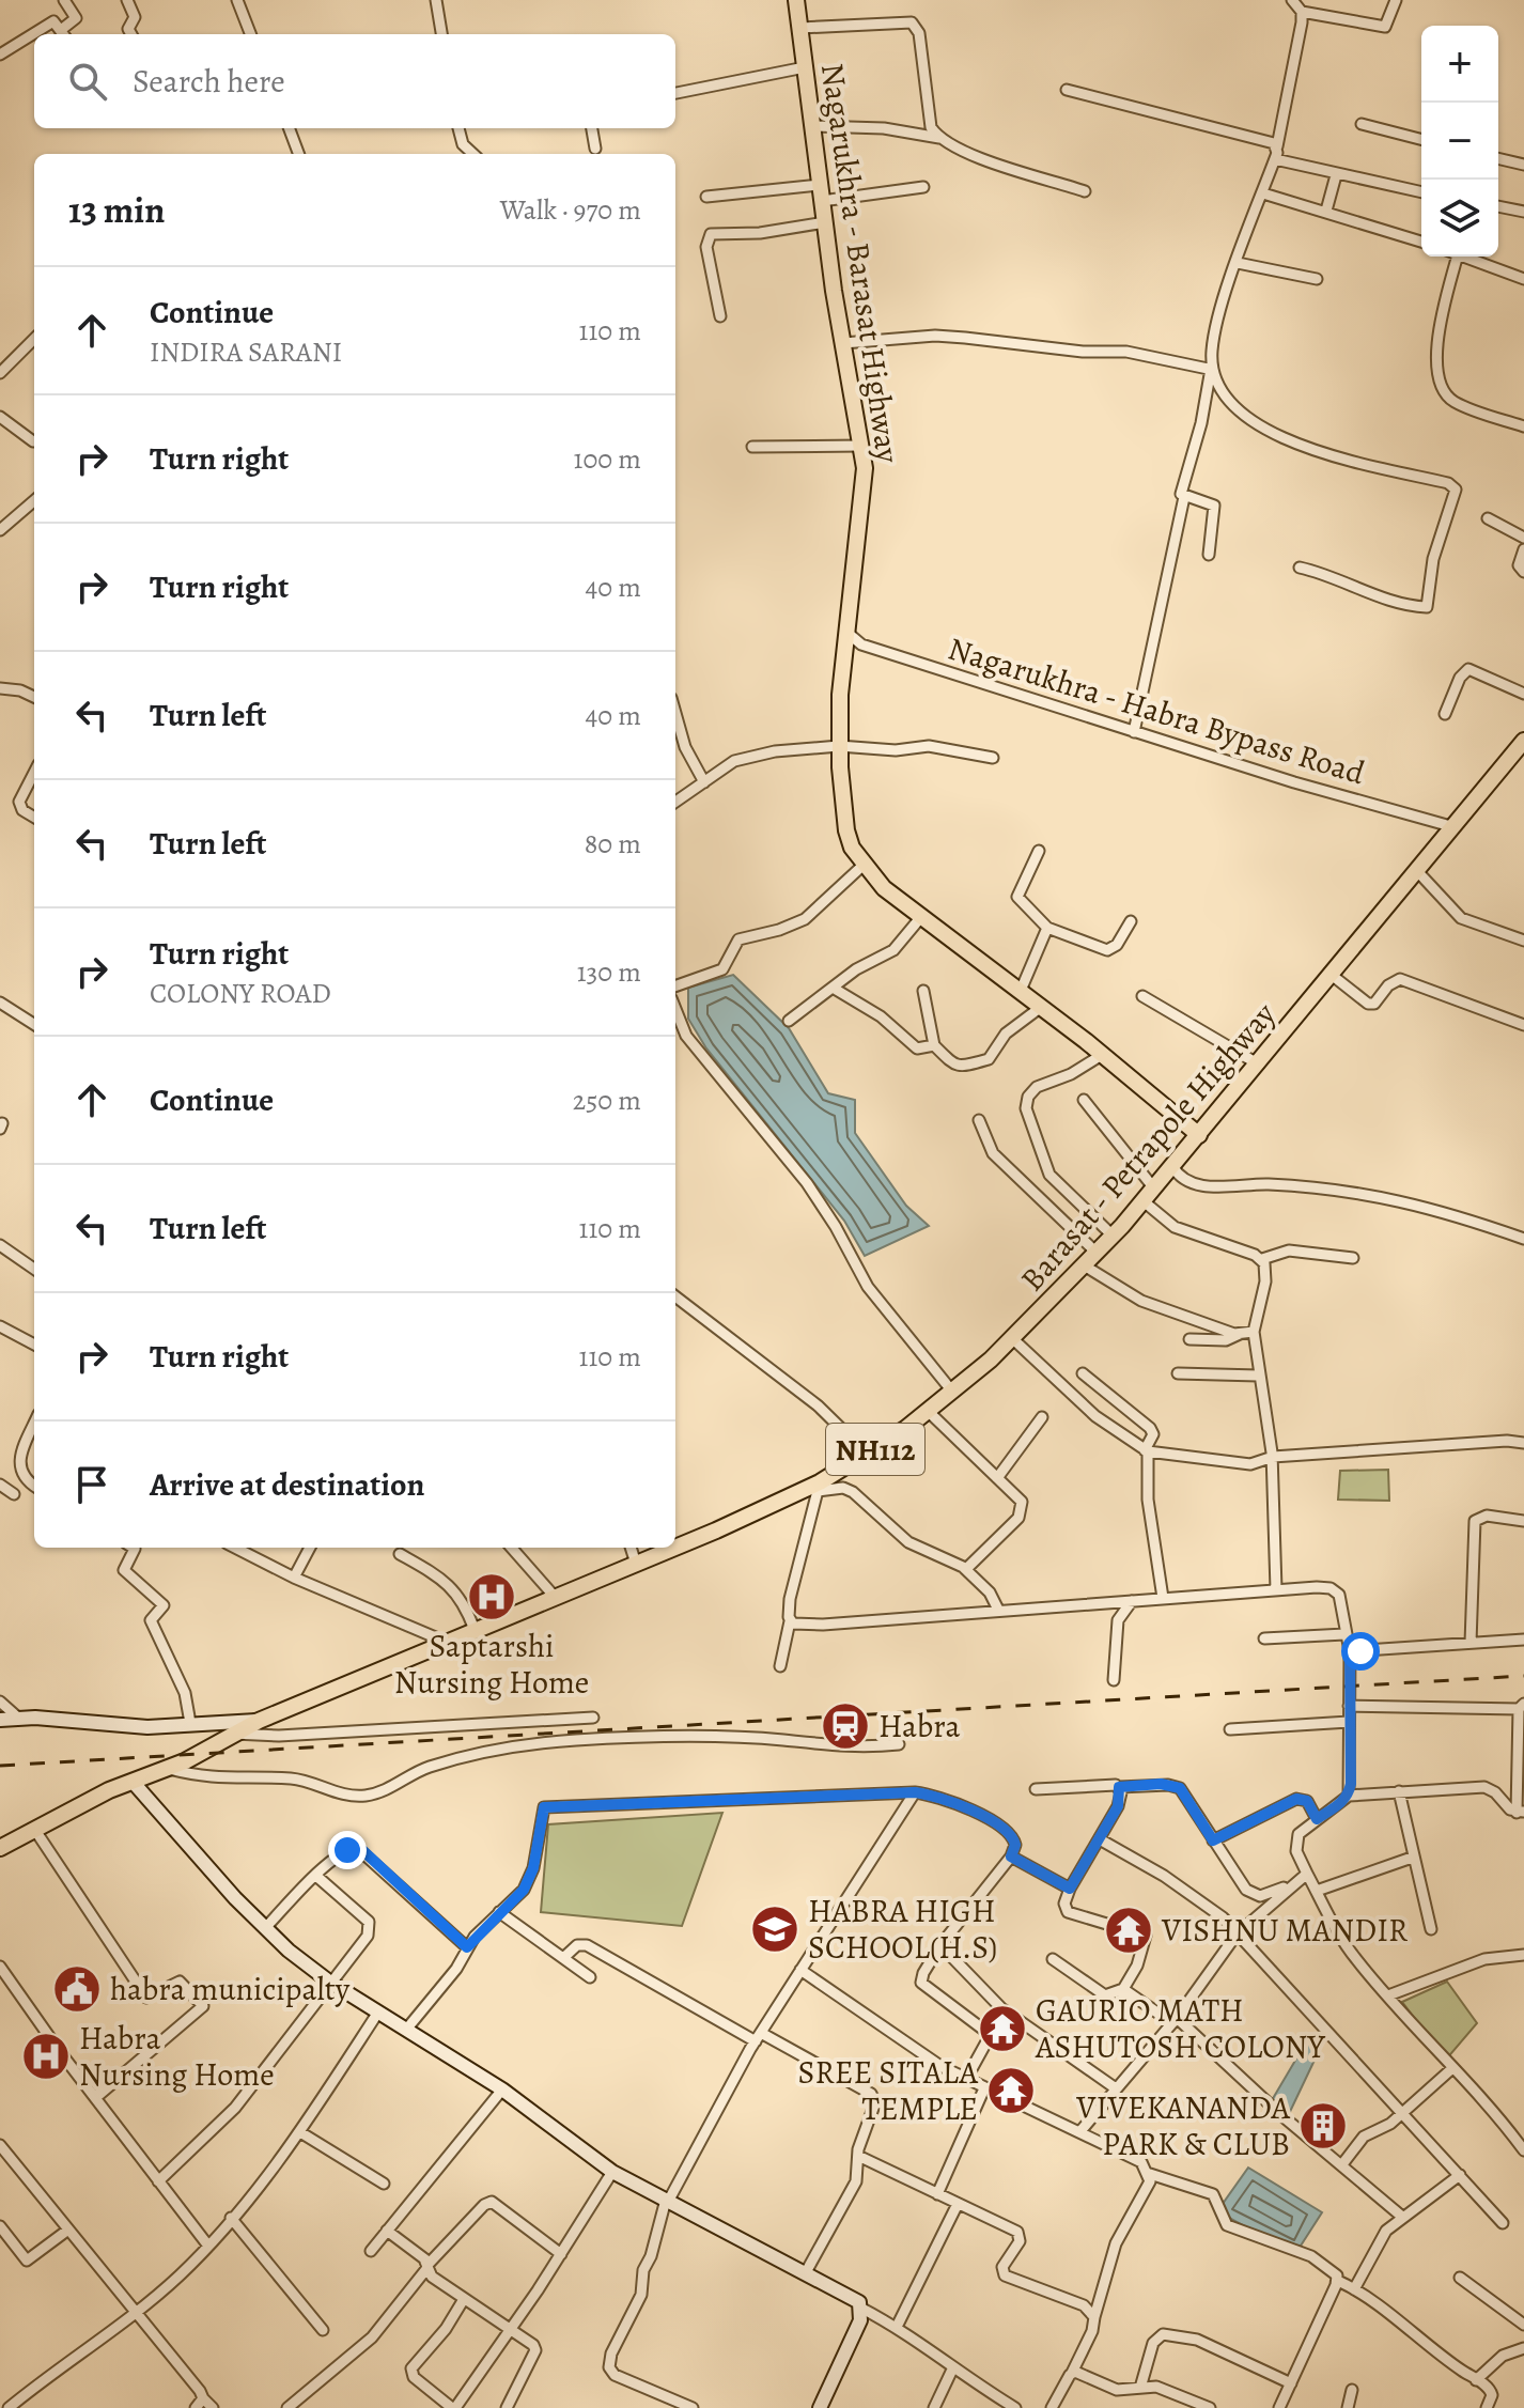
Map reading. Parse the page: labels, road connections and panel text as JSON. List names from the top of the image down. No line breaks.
{"streets":{"main road":["Nagarukhra - Barasat Highway","Barasat - Petrapole Highway","NH112"],"street":["Nagarukhra - Habra Bypass Road"]},"crossings":[["Nagarukhra - Barasat Highway","Nagarukhra - Habra Bypass Road"],["Nagarukhra - Barasat Highway","Barasat - Petrapole Highway"],["Nagarukhra - Habra Bypass Road","Barasat - Petrapole Highway"]],"places":{"hospital":["Saptarshi Nursing Home","Habra Nursing Home"],"station":["Habra"],"school or university":["HABRA HIGH SCHOOL(H.S)"],"temple":["VISHNU MANDIR","GAURIO MATH ASHUTOSH COLONY","SREE SITALA TEMPLE"],"public building":["habra municipalty"],"building":["VIVEKANANDA PARK & CLUB"]},"page":{"map_buttons":["+","−"],"search":"Search here","heading":["13 min","Walk · 970 m"],"list":[["Continue","INDIRA SARANI","110 m"],["Turn right","100 m"],["Turn right","40 m"],["Turn left","40 m"],["Turn left","80 m"],["Turn right","COLONY ROAD","130 m"],["Continue","250 m"],["Turn left","110 m"],["Turn right","110 m"],"Arrive at destination"]}}
